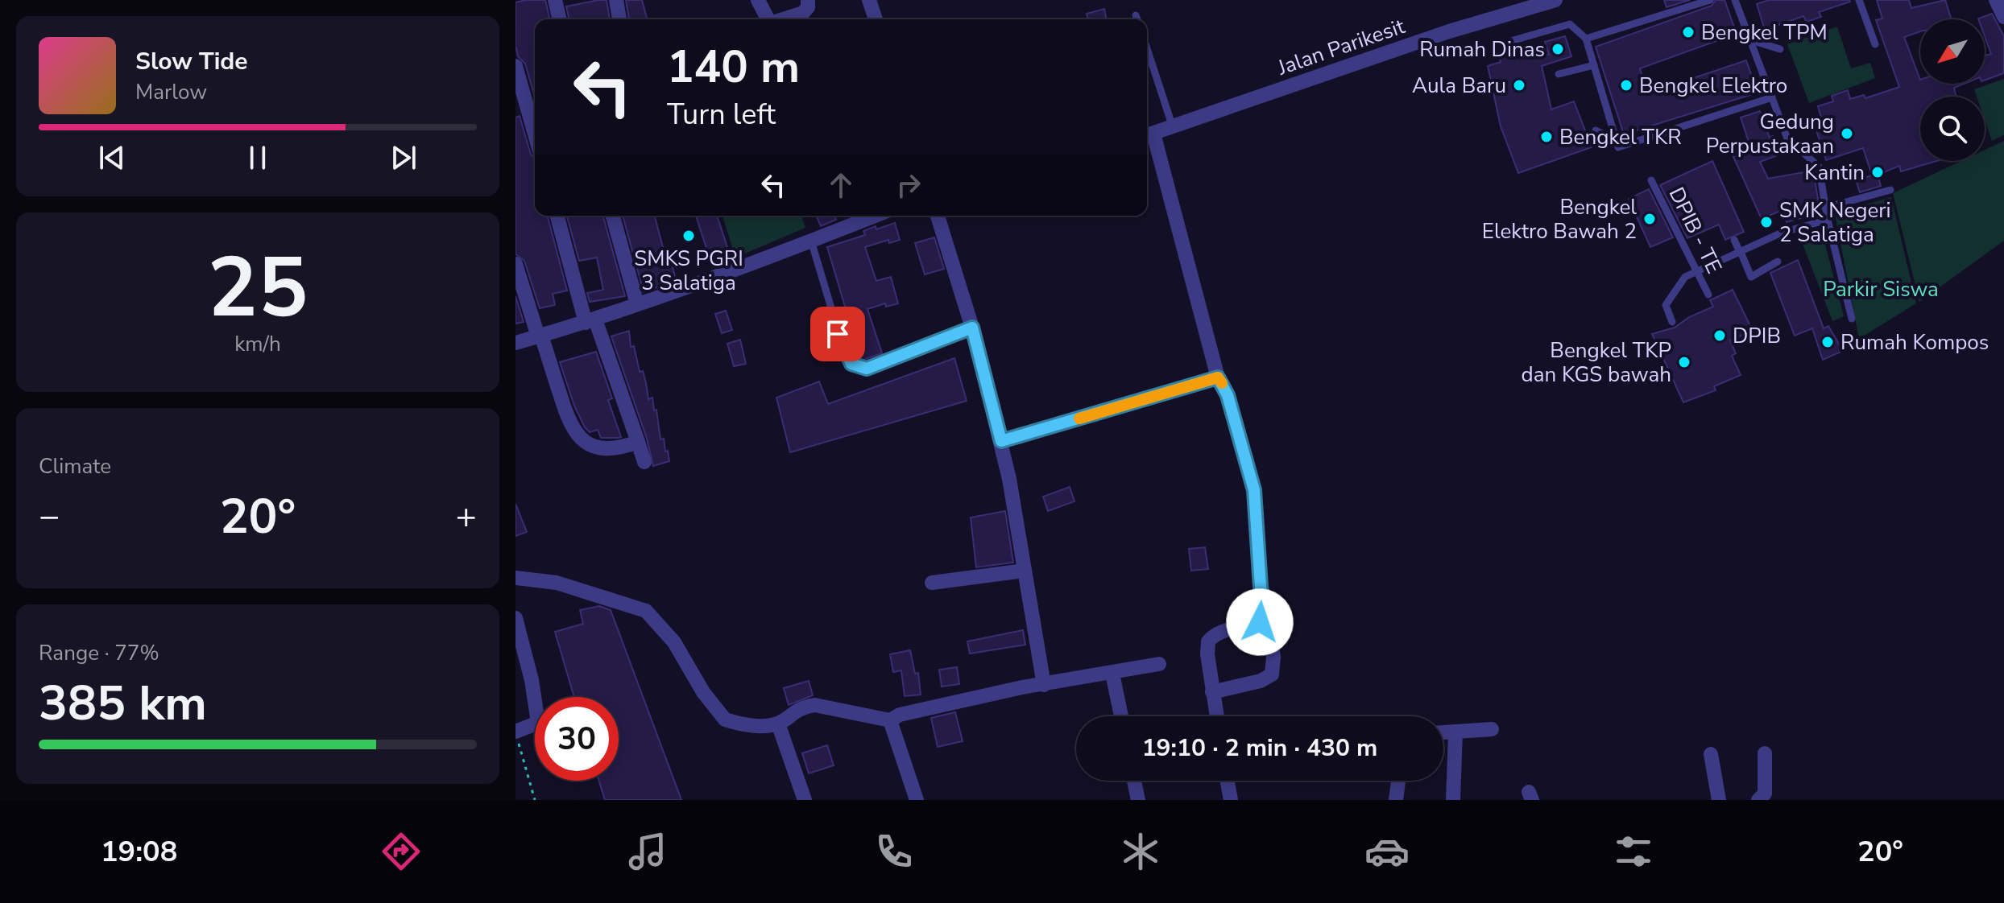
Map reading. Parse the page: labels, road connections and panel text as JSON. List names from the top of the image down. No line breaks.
{"streets":{"street":["Jalan Parikesit"],"lane":["DPIB - TE"]},"parks":["Parkir Siswa"],"places":["Bengkel TPM","Rumah Dinas","Aula Baru","Bengkel Elektro","Gedung Perpustakaan","Bengkel TKR","Kantin","Bengkel Elektro Bawah 2","SMK Negeri 2 Salatiga","SMKS PGRI 3 Salatiga","DPIB","Rumah Kompos","Bengkel TKP dan KGS bawah"],"north":"bottom left","page":{"turn":["140 m","Turn left"],"song":["Slow Tide","Marlow"],"tile":[["25","km/h"],"Climate",["Range · 77%","385 km"]],"heat":["−","20°","+"],"limit":"30","trip":"19:10 · 2 min · 430 m","tabs":["19:08","20°"]}}
